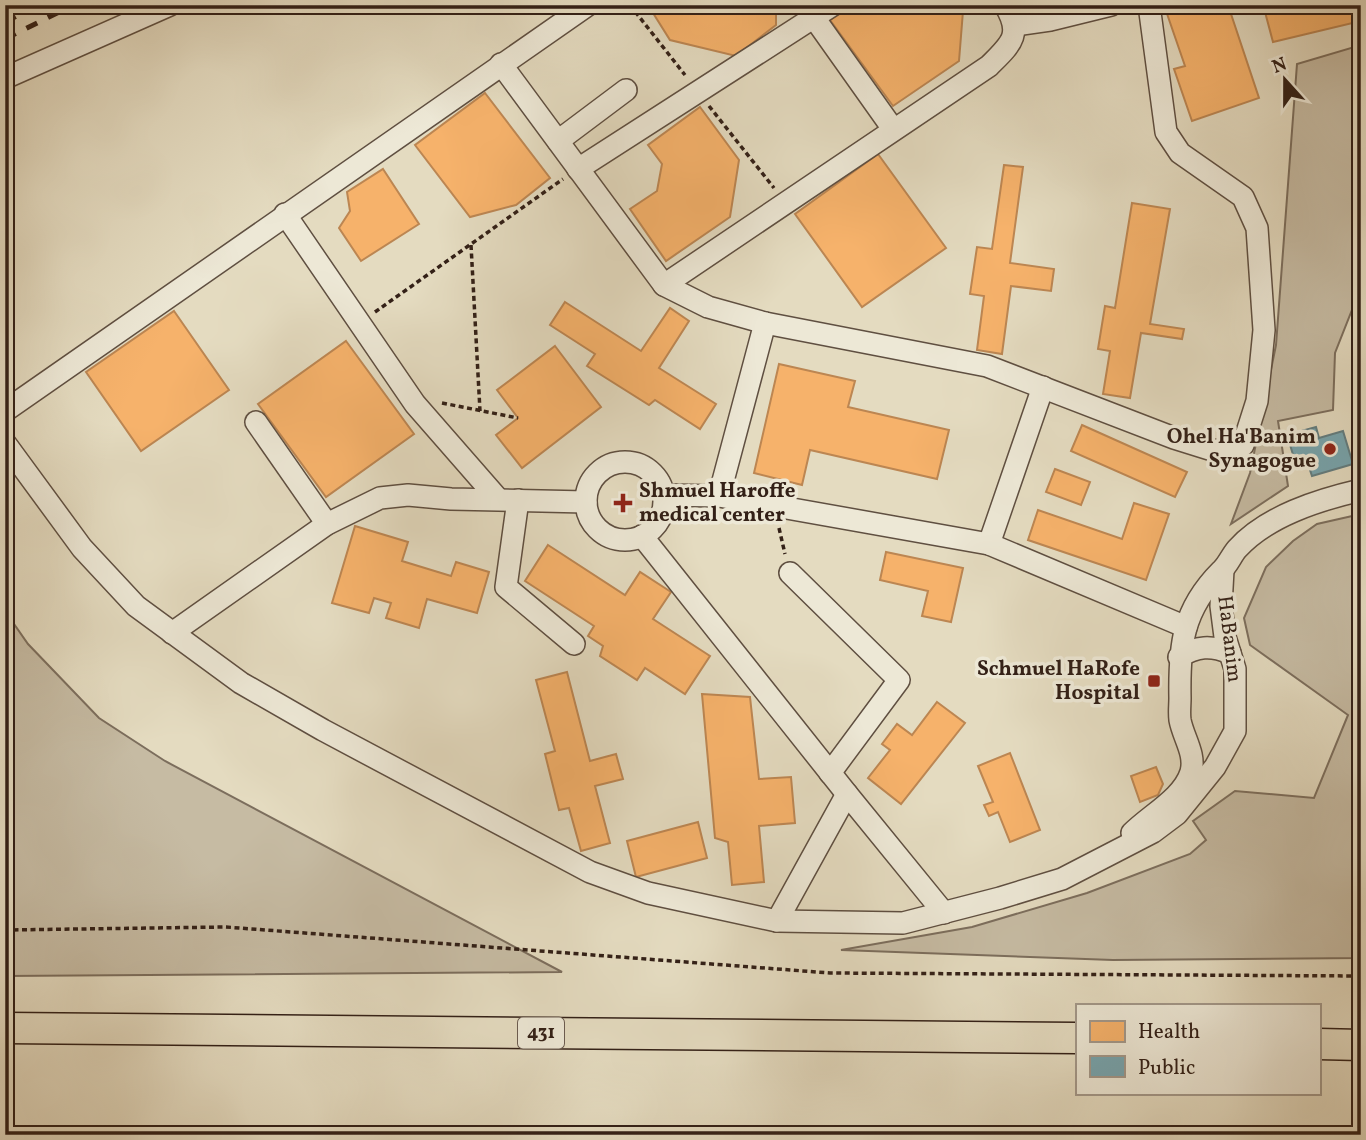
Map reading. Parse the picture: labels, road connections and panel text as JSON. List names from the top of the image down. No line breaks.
{"streets":{"highway":["431"],"street":["HaBanim"]},"places":{"other":["Ohel Ha'Banim Synagogue"],"health":["Shmuel Haroffe medical center"],"transit":["Schmuel HaRofe Hospital"]},"legend":["Health","Public"],"north":"top"}
